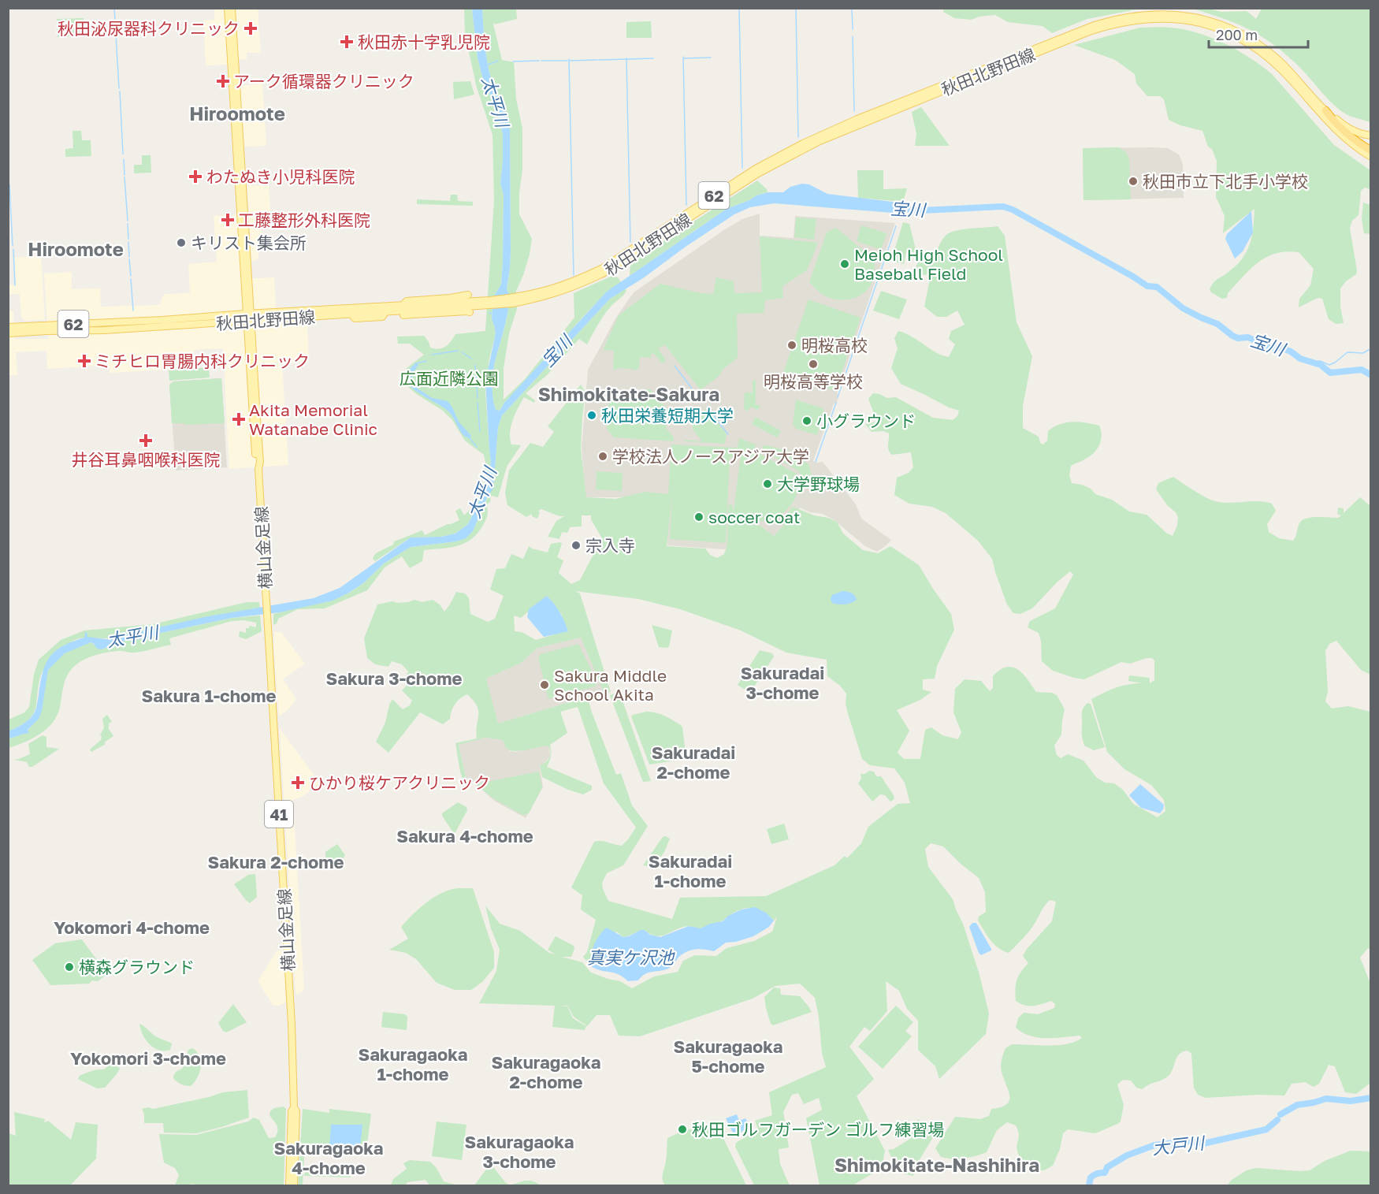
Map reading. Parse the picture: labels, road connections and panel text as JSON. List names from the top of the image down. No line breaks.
{"streets":{"main road":["秋田北野田線","62","横山金足線","41"]},"crossings":[["秋田北野田線","62"],["秋田北野田線","横山金足線"]],"districts":["Hiroomote","Hiroomote","Shimokitate-Sakura","Sakuradai 3-chome","Sakura 3-chome","Sakura 1-chome","Sakuradai 2-chome","Sakura 4-chome","Sakuradai 1-chome","Sakura 2-chome","Yokomori 4-chome","Sakuragaoka 5-chome","Sakuragaoka 1-chome","Yokomori 3-chome","Sakuragaoka 2-chome","Sakuragaoka 3-chome","Sakuragaoka 4-chome","Shimokitate-Nashihira"],"water":["太平川","宝川","真実ケ沢池","大戸川"],"parks":["広面近隣公園"],"places":{"health":["秋田泌尿器科クリニック","秋田赤十字乳児院","アーク循環器クリニック","わたぬき小児科医院","工藤整形外科医院","ミチヒロ胃腸内科クリニック","Akita Memorial Watanabe Clinic","井谷耳鼻咽喉科医院","ひかり桜ケアクリニック"],"other":["秋田市立下北手小学校","キリスト集会所","Meioh High School Baseball Field","明桜高校","明桜高等学校","秋田栄養短期大学","小グラウンド","学校法人ノースアジア大学","大学野球場","soccer coat","宗入寺","Sakura Middle School Akita","横森グラウンド","秋田ゴルフガーデン ゴルフ練習場"]},"scale_bar":"200 m"}
